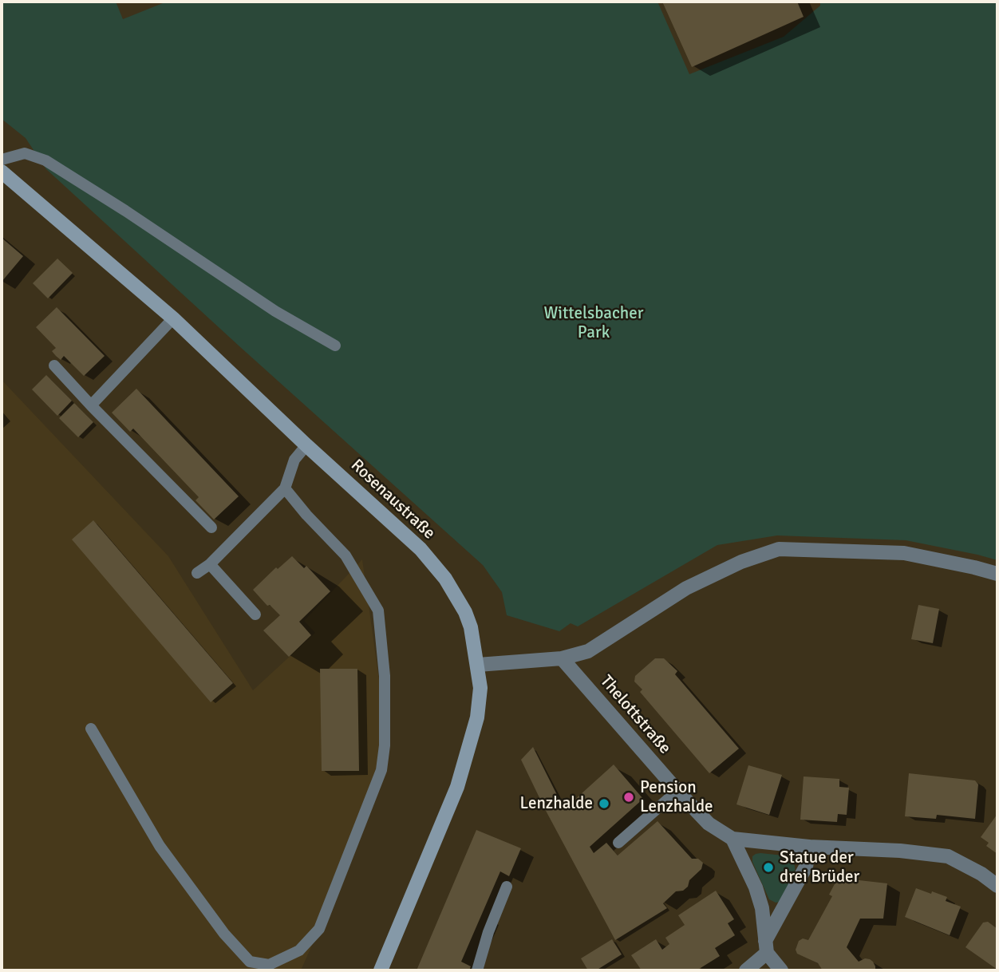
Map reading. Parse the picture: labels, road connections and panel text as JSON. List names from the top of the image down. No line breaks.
{"streets":{"main road":["Rosenaustraße"],"street":["Thelottstraße"]},"parks":["Wittelsbacher Park"],"places":["Pension Lenzhalde","Lenzhalde","Statue der drei Brüder"]}
